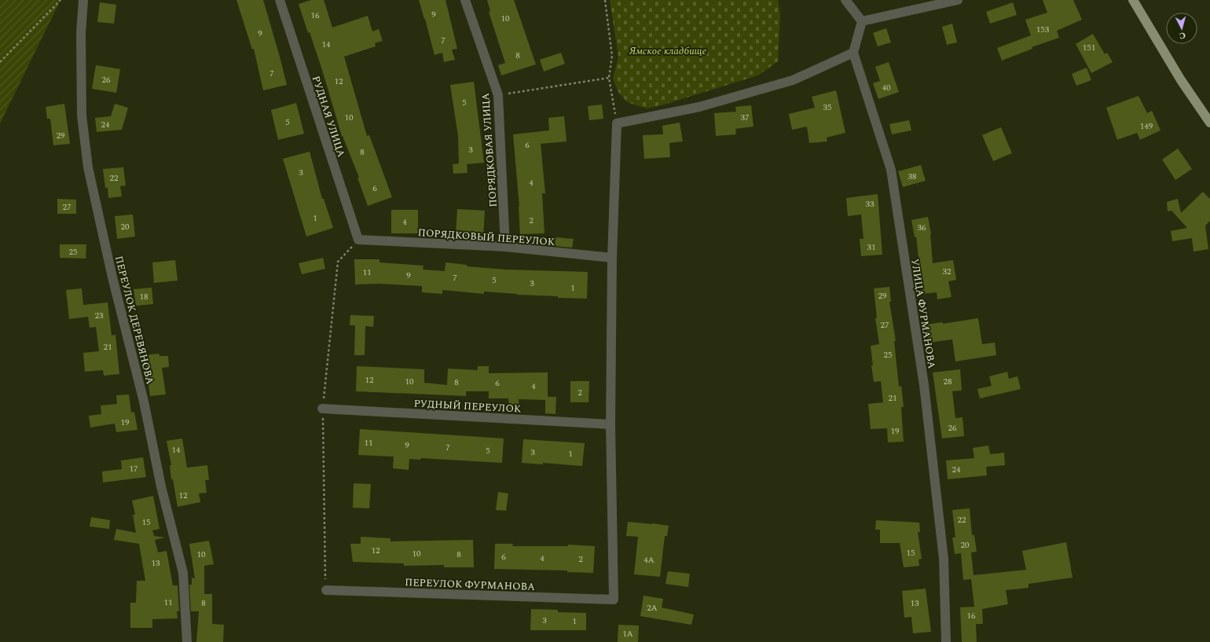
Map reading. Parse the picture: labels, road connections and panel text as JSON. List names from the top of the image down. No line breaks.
{"streets":{"street":["РУДНАЯ УЛИЦА","ПОРЯДКОВАЯ УЛИЦА","ПОРЯДКОВЫЙ ПЕРЕУЛОК","УЛИЦА ФУРМАНОВА","ПЕРЕУЛОК ДЕРЕВЯНОВА","РУДНЫЙ ПЕРЕУЛОК","ПЕРЕУЛОК ФУРМАНОВА"]},"crossings":[["РУДНАЯ УЛИЦА","ПОРЯДКОВЫЙ ПЕРЕУЛОК"],["ПОРЯДКОВАЯ УЛИЦА","ПОРЯДКОВЫЙ ПЕРЕУЛОК"],["РУДНЫЙ ПЕРЕУЛОК","ПЕРЕУЛОК ФУРМАНОВА"]],"parks":["Ямское кладбище"],"house_numbers":["9","16","10","153","9","7","14","151","8","7","26","12","40","5","35","10","37","5","24","149","29","6","3","8","3","38","22","4","6","33","27","1","2","4","20","36","31","25","32","11","9","7","5","3","1","29","18","23","27","21","25","12","10","28","8","6","4","2","21","19","26","19","11","9","7","14","5","3","1","17","24","12","22","15","20","12","15","10","10","8","6","4","2","4А","13","11","8","13","2А","16","3","1","1А"],"north":"bottom"}
